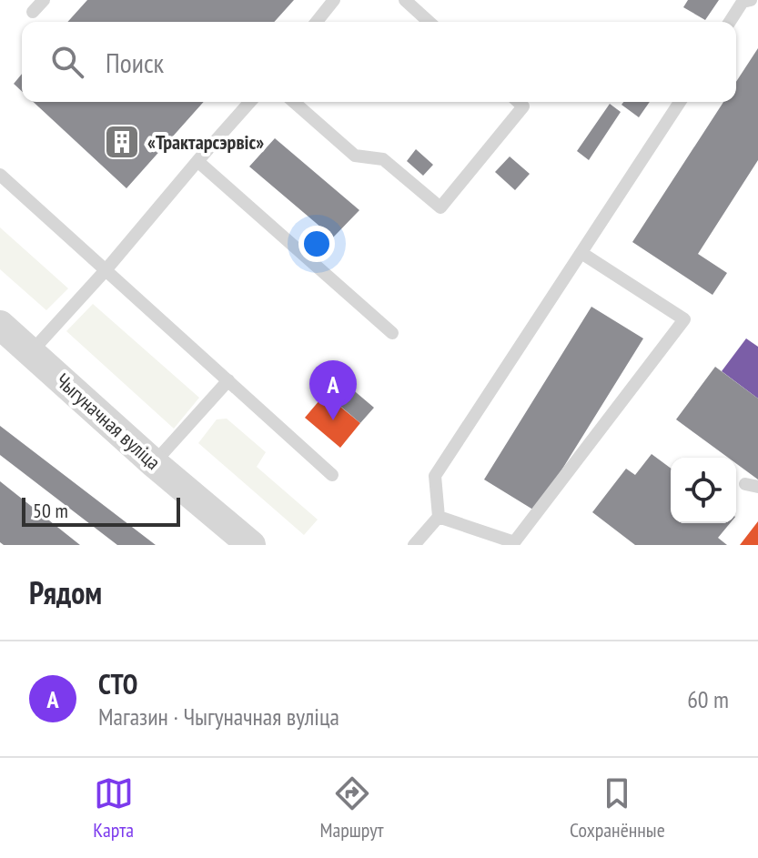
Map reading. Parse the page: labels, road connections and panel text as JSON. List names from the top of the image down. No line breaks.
{"streets":{"street":["Чыгуначная вуліца"]},"places":{"building":["«Трактарсэрвіс»"]},"scale_bar":"50 m","page":{"search":"Поиск","pins":"A","scale":"50 m","heading":"Рядом","list":[{"mark":"A","name":"СТО","note":"Магазин · Чыгуначная вуліца","value":"60 m"}],"nav":["Карта","Маршрут","Сохранённые"]}}
